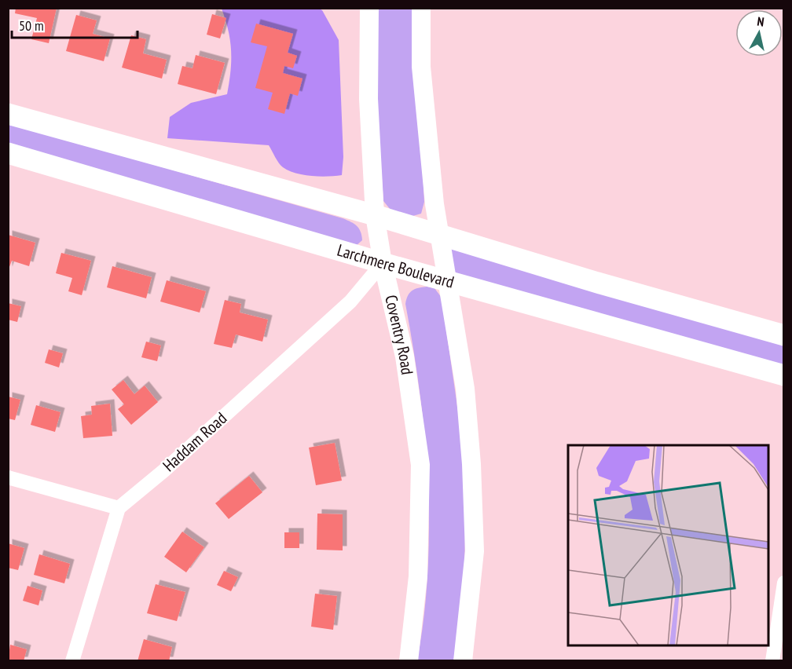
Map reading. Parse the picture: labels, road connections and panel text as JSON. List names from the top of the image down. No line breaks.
{"streets":{"main road":["Larchmere Boulevard"],"street":["Coventry Road","Haddam Road"]},"crossings":[["Larchmere Boulevard","Coventry Road"],["Larchmere Boulevard","Haddam Road"],["Coventry Road","Haddam Road"]],"scale_bar":"50 m","north":"top"}
